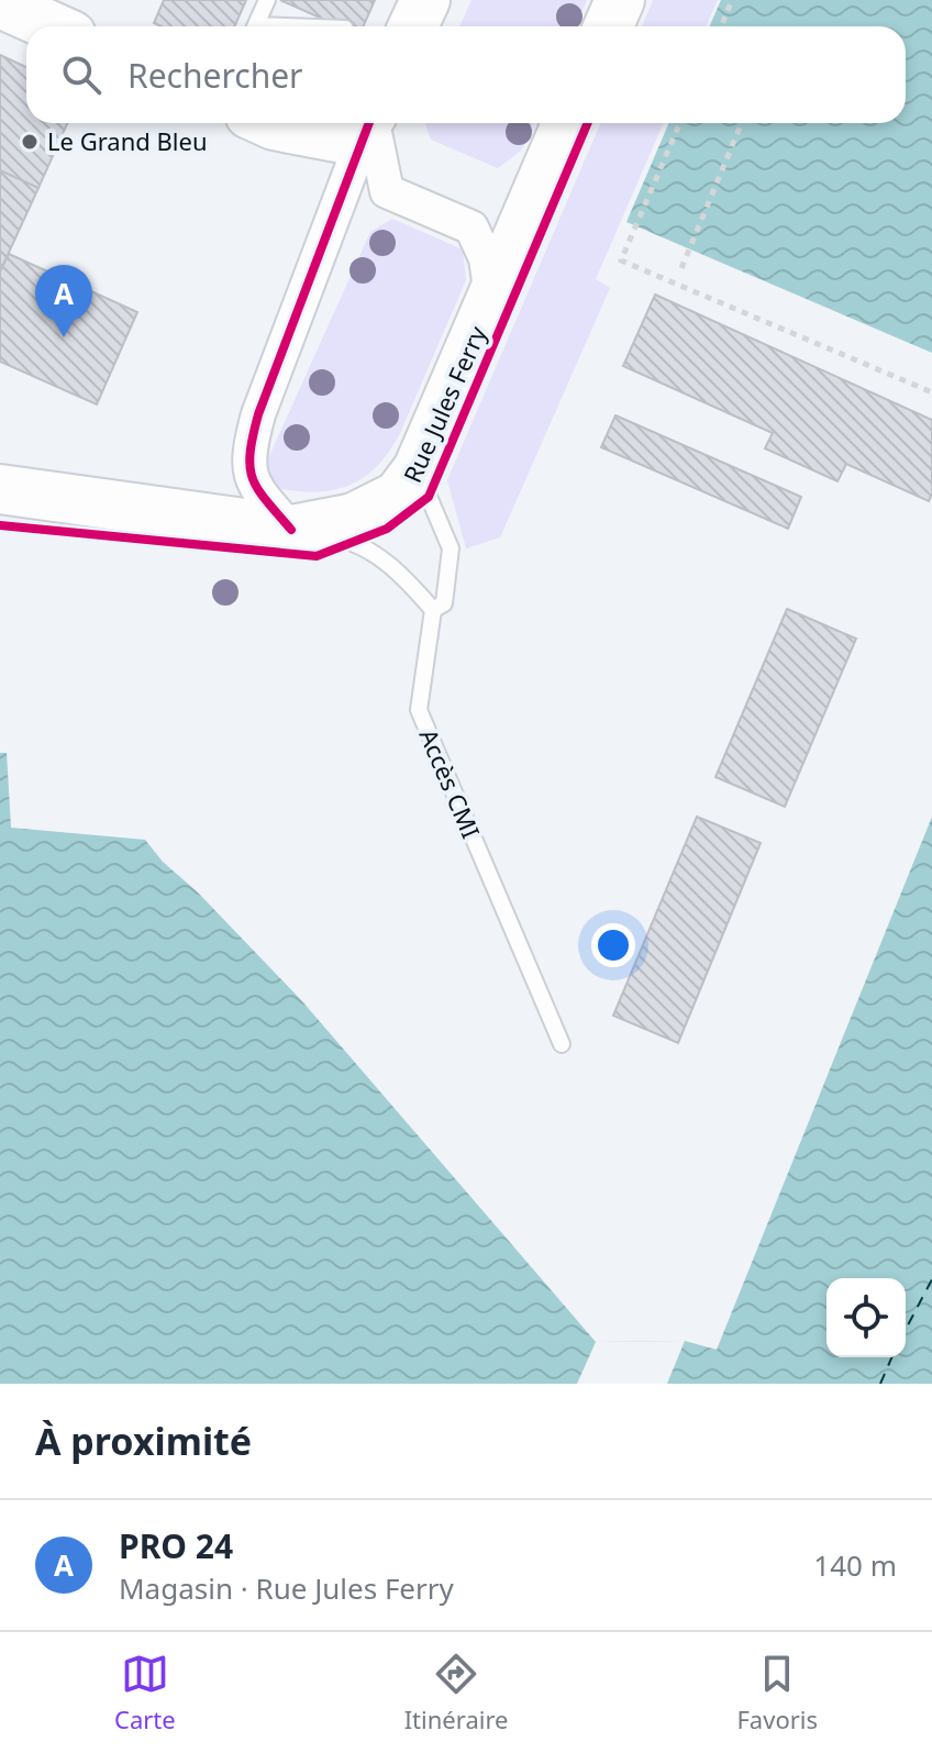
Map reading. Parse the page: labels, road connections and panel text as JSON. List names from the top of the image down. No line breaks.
{"streets":{"main road":["Rue Jules Ferry"],"lane":["Accès CMI"]},"crossings":[["Rue Jules Ferry","Accès CMI"]],"places":["Le Grand Bleu"],"page":{"search":"Rechercher","pins":"A","heading":"À proximité","list":[{"mark":"A","name":"PRO 24","note":"Magasin · Rue Jules Ferry","value":"140 m"}],"nav":["Carte","Itinéraire","Favoris"]}}
